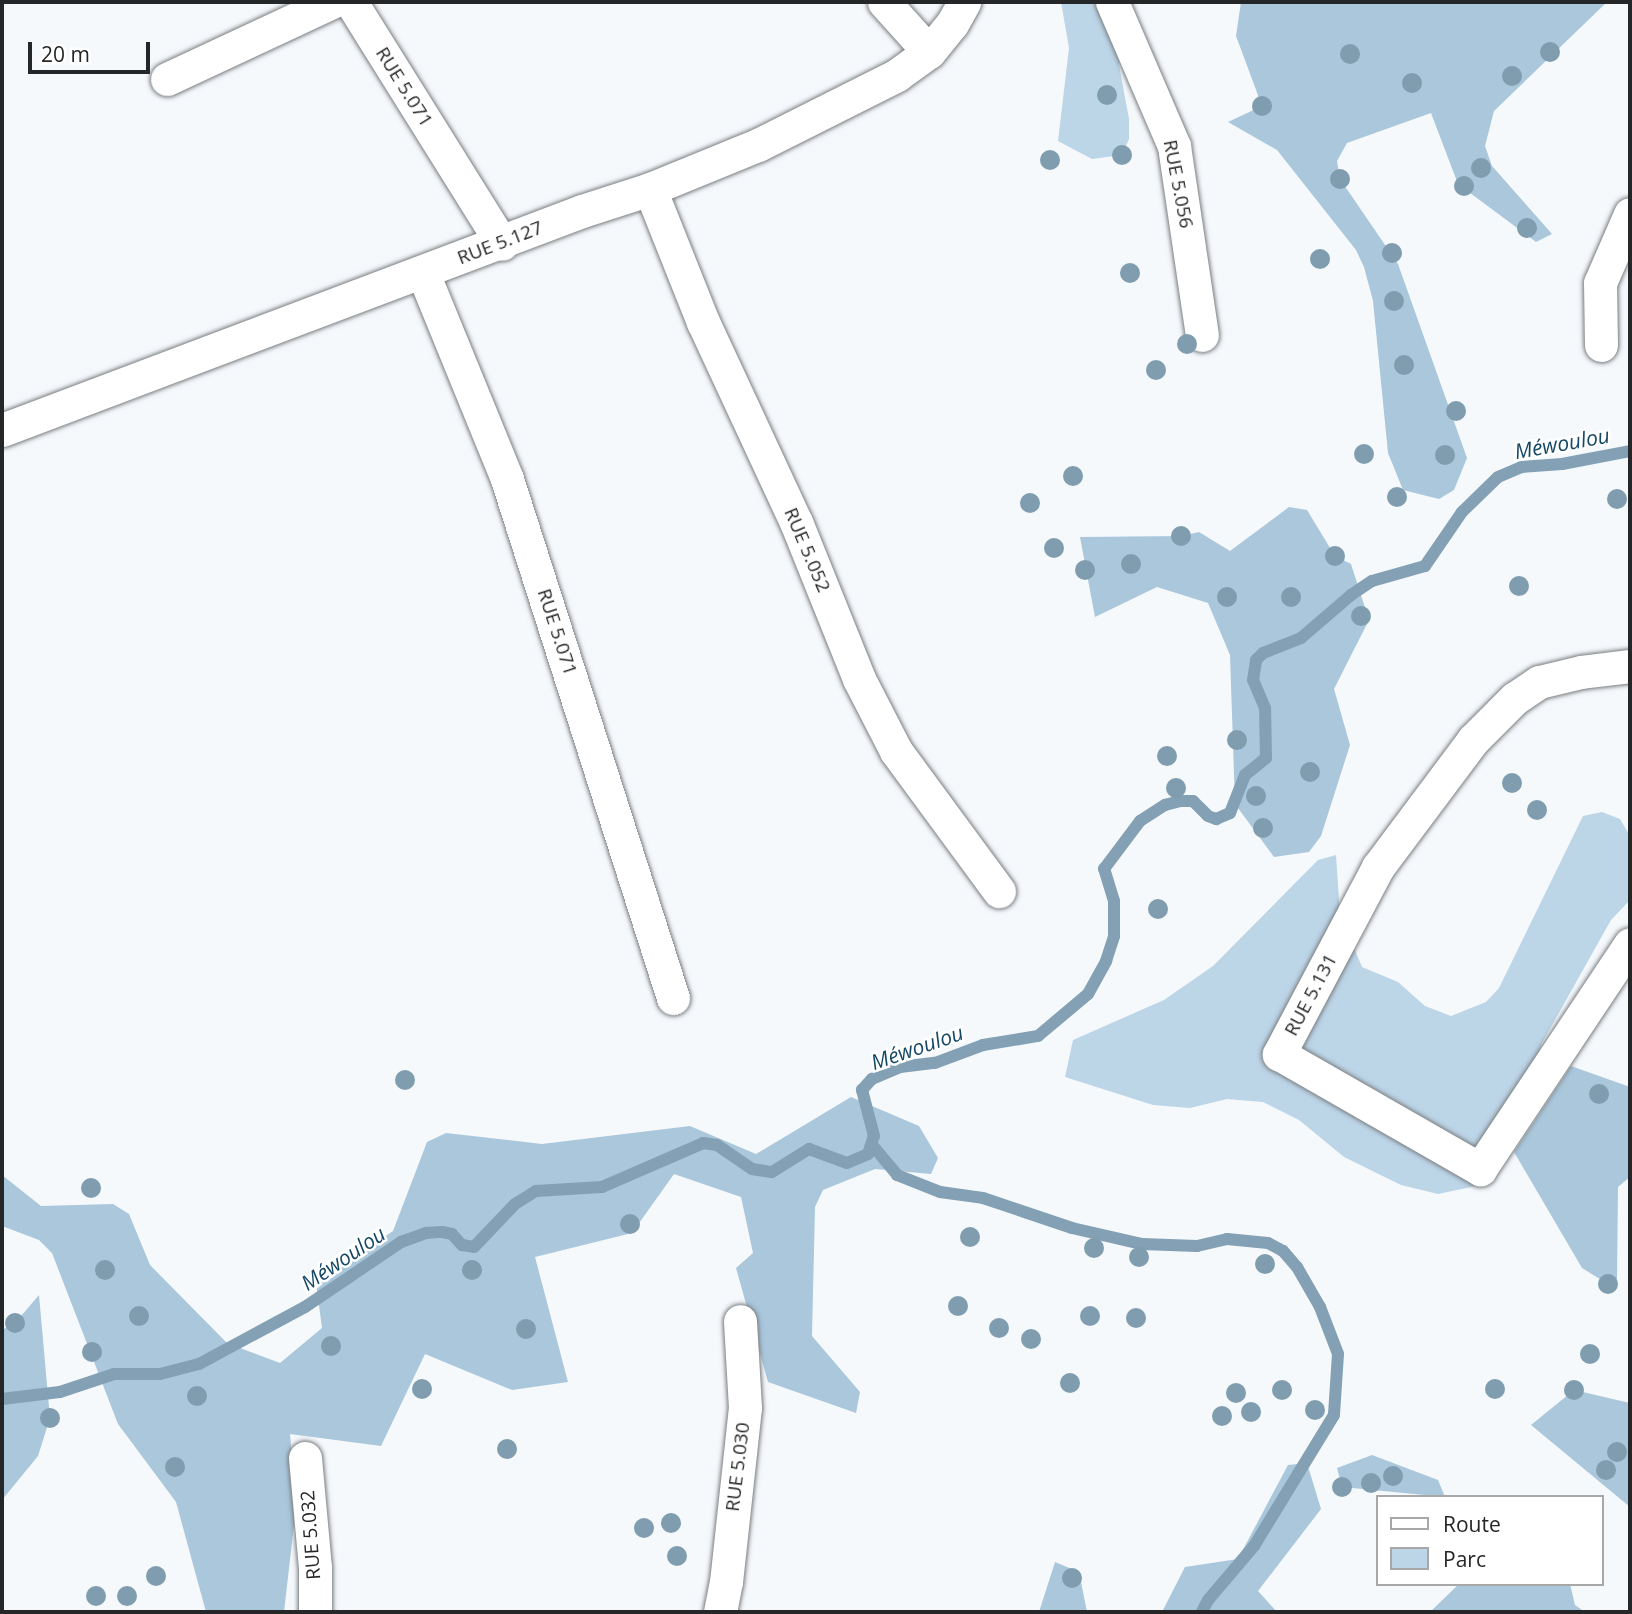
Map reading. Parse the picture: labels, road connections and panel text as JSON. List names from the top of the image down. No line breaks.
{"streets":{"street":["RUE 5.071","RUE 5.056","RUE 5.127","RUE 5.052","RUE 5.131","RUE 5.030","RUE 5.032"]},"crossings":[["RUE 5.071","RUE 5.127"],["RUE 5.127","RUE 5.052"]],"water":["Méwoulou"],"legend":["Route","Parc"],"scale_bar":"20 m"}
